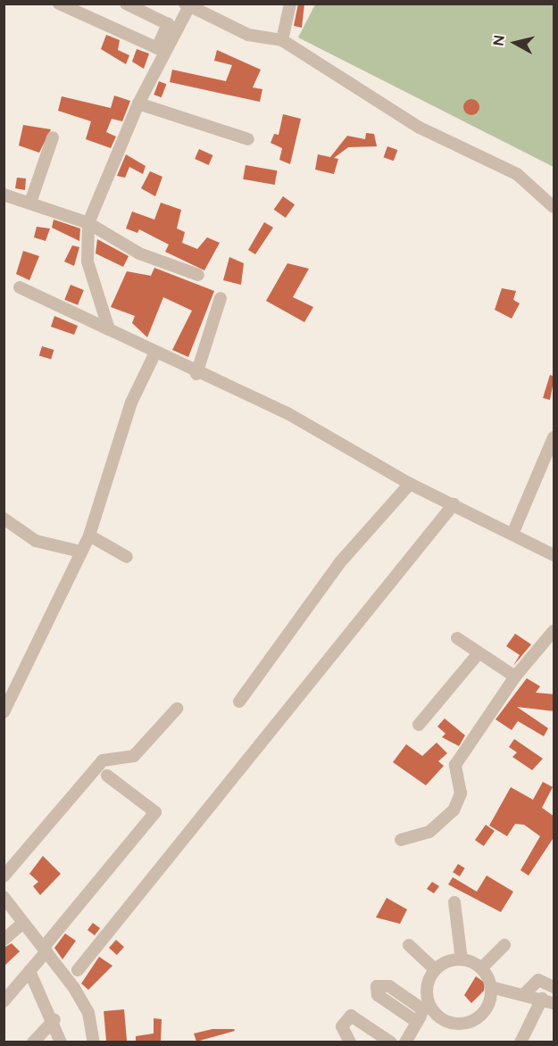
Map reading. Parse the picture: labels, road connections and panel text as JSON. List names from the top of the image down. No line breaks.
{"north":"left"}
